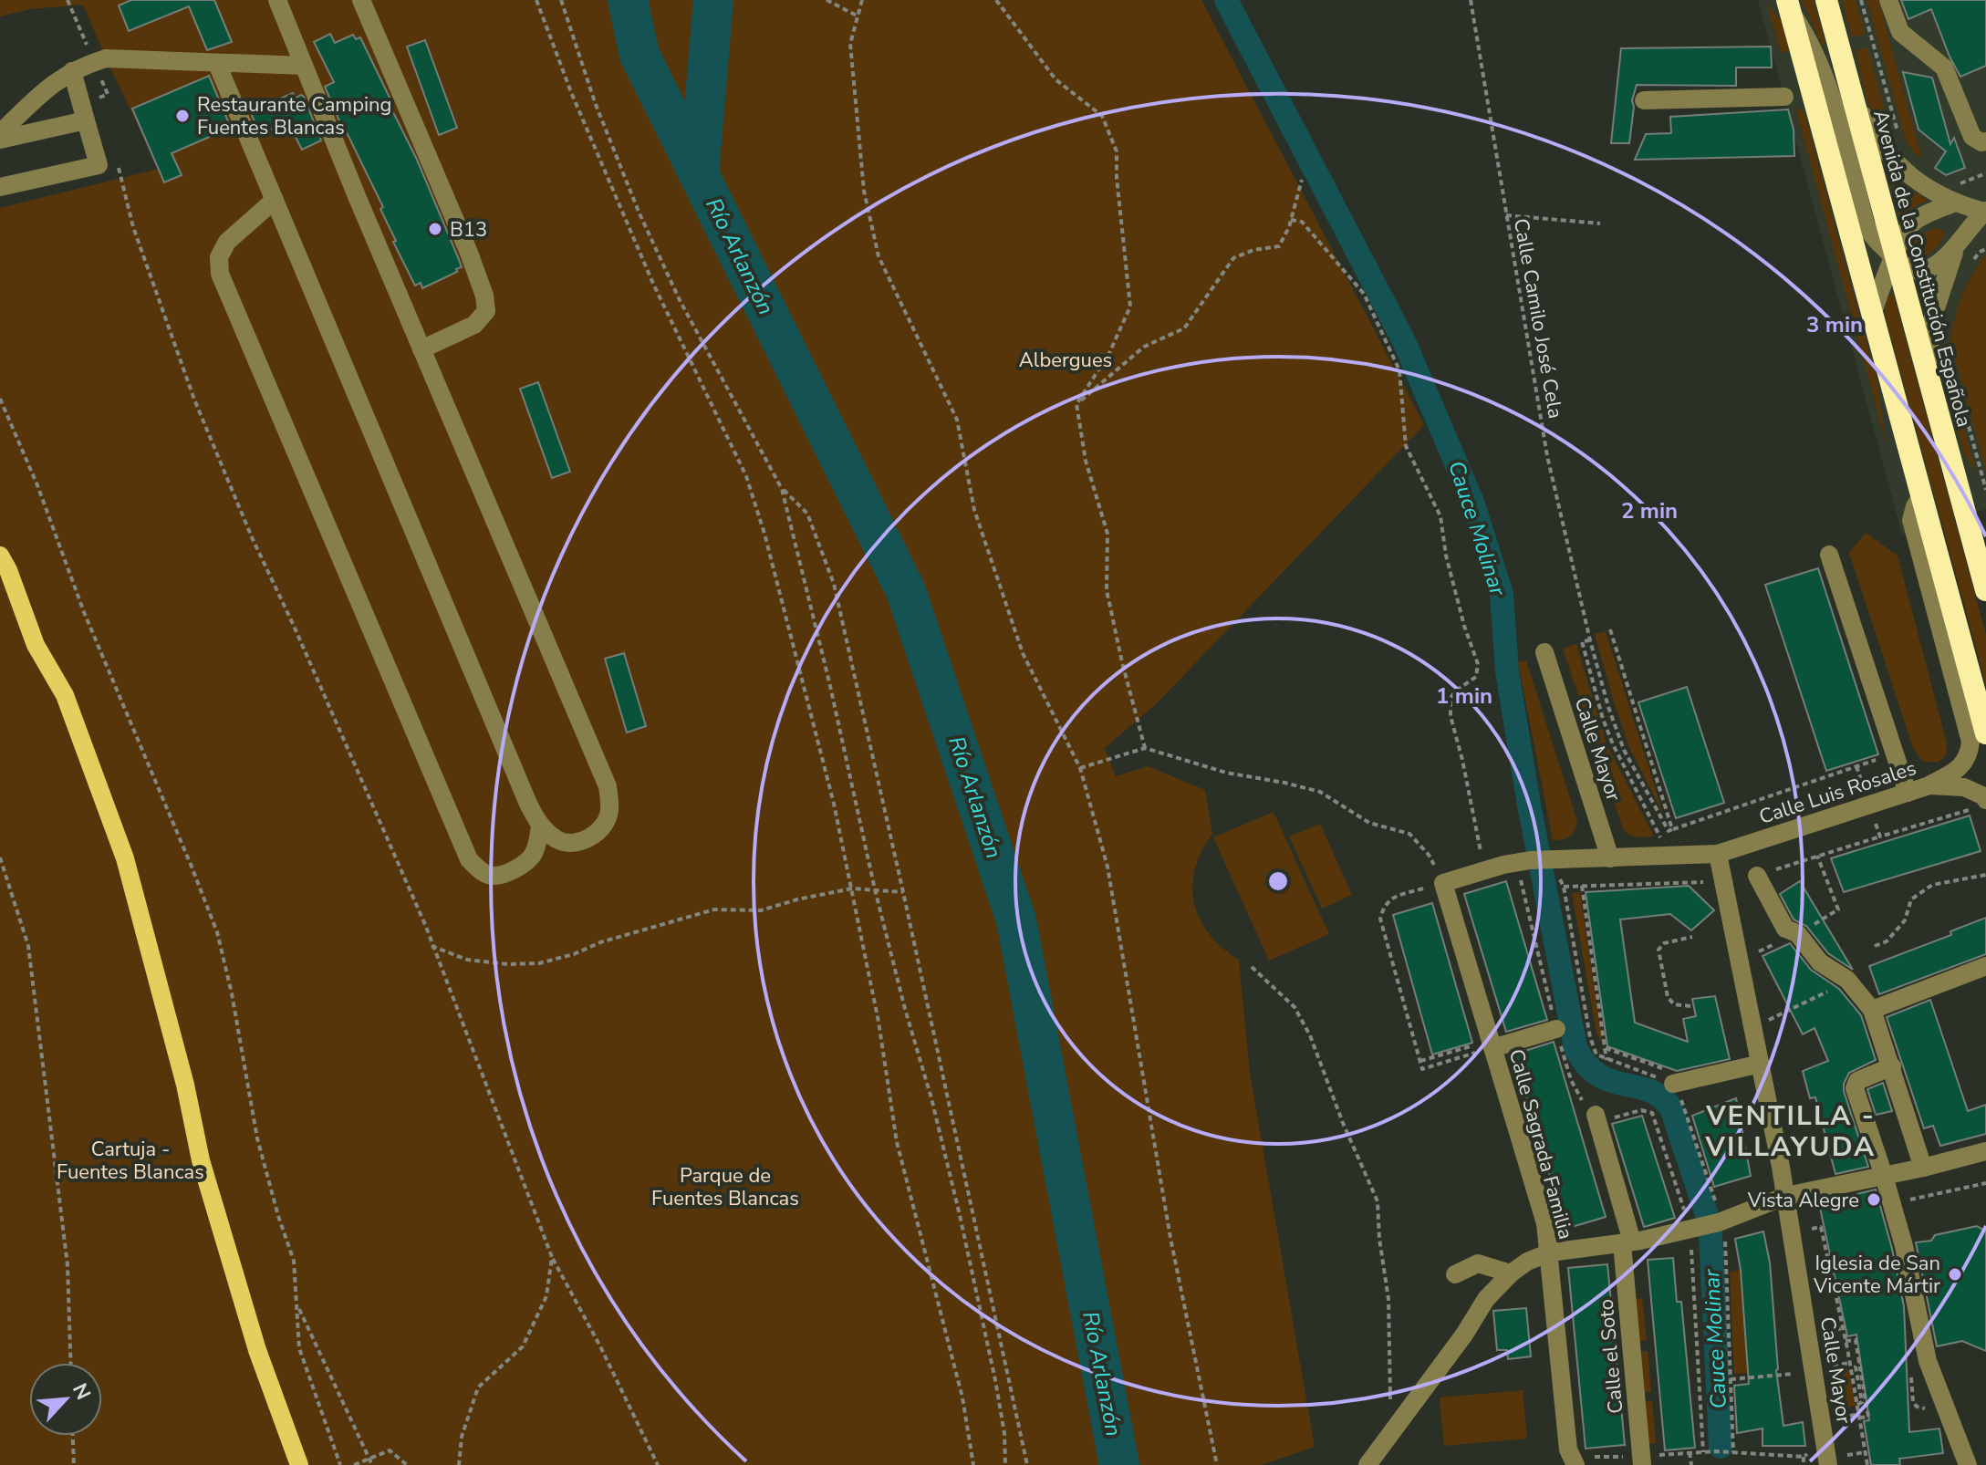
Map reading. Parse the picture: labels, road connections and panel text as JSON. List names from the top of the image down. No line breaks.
{"streets":{"highway":["Avenida de la Constitución Española"],"street":["Calle Mayor","Calle Luis Rosales","Calle Sagrada Familia","Calle el Soto"],"path":["Calle Camilo José Cela"]},"crossings":[["Calle Mayor","Calle Luis Rosales"],["Calle Luis Rosales","Calle Sagrada Familia"]],"districts":["VENTILLA - VILLAYUDA"],"water":["Río Arlanzón","Cauce Molinar"],"parks":["Albergues","Cartuja - Fuentes Blancas","Parque de Fuentes Blancas"],"places":["Restaurante Camping Fuentes Blancas","B13","Vista Alegre","Iglesia de San Vicente Mártir"],"north":"top right","rings":["3 min","2 min","1 min"]}
